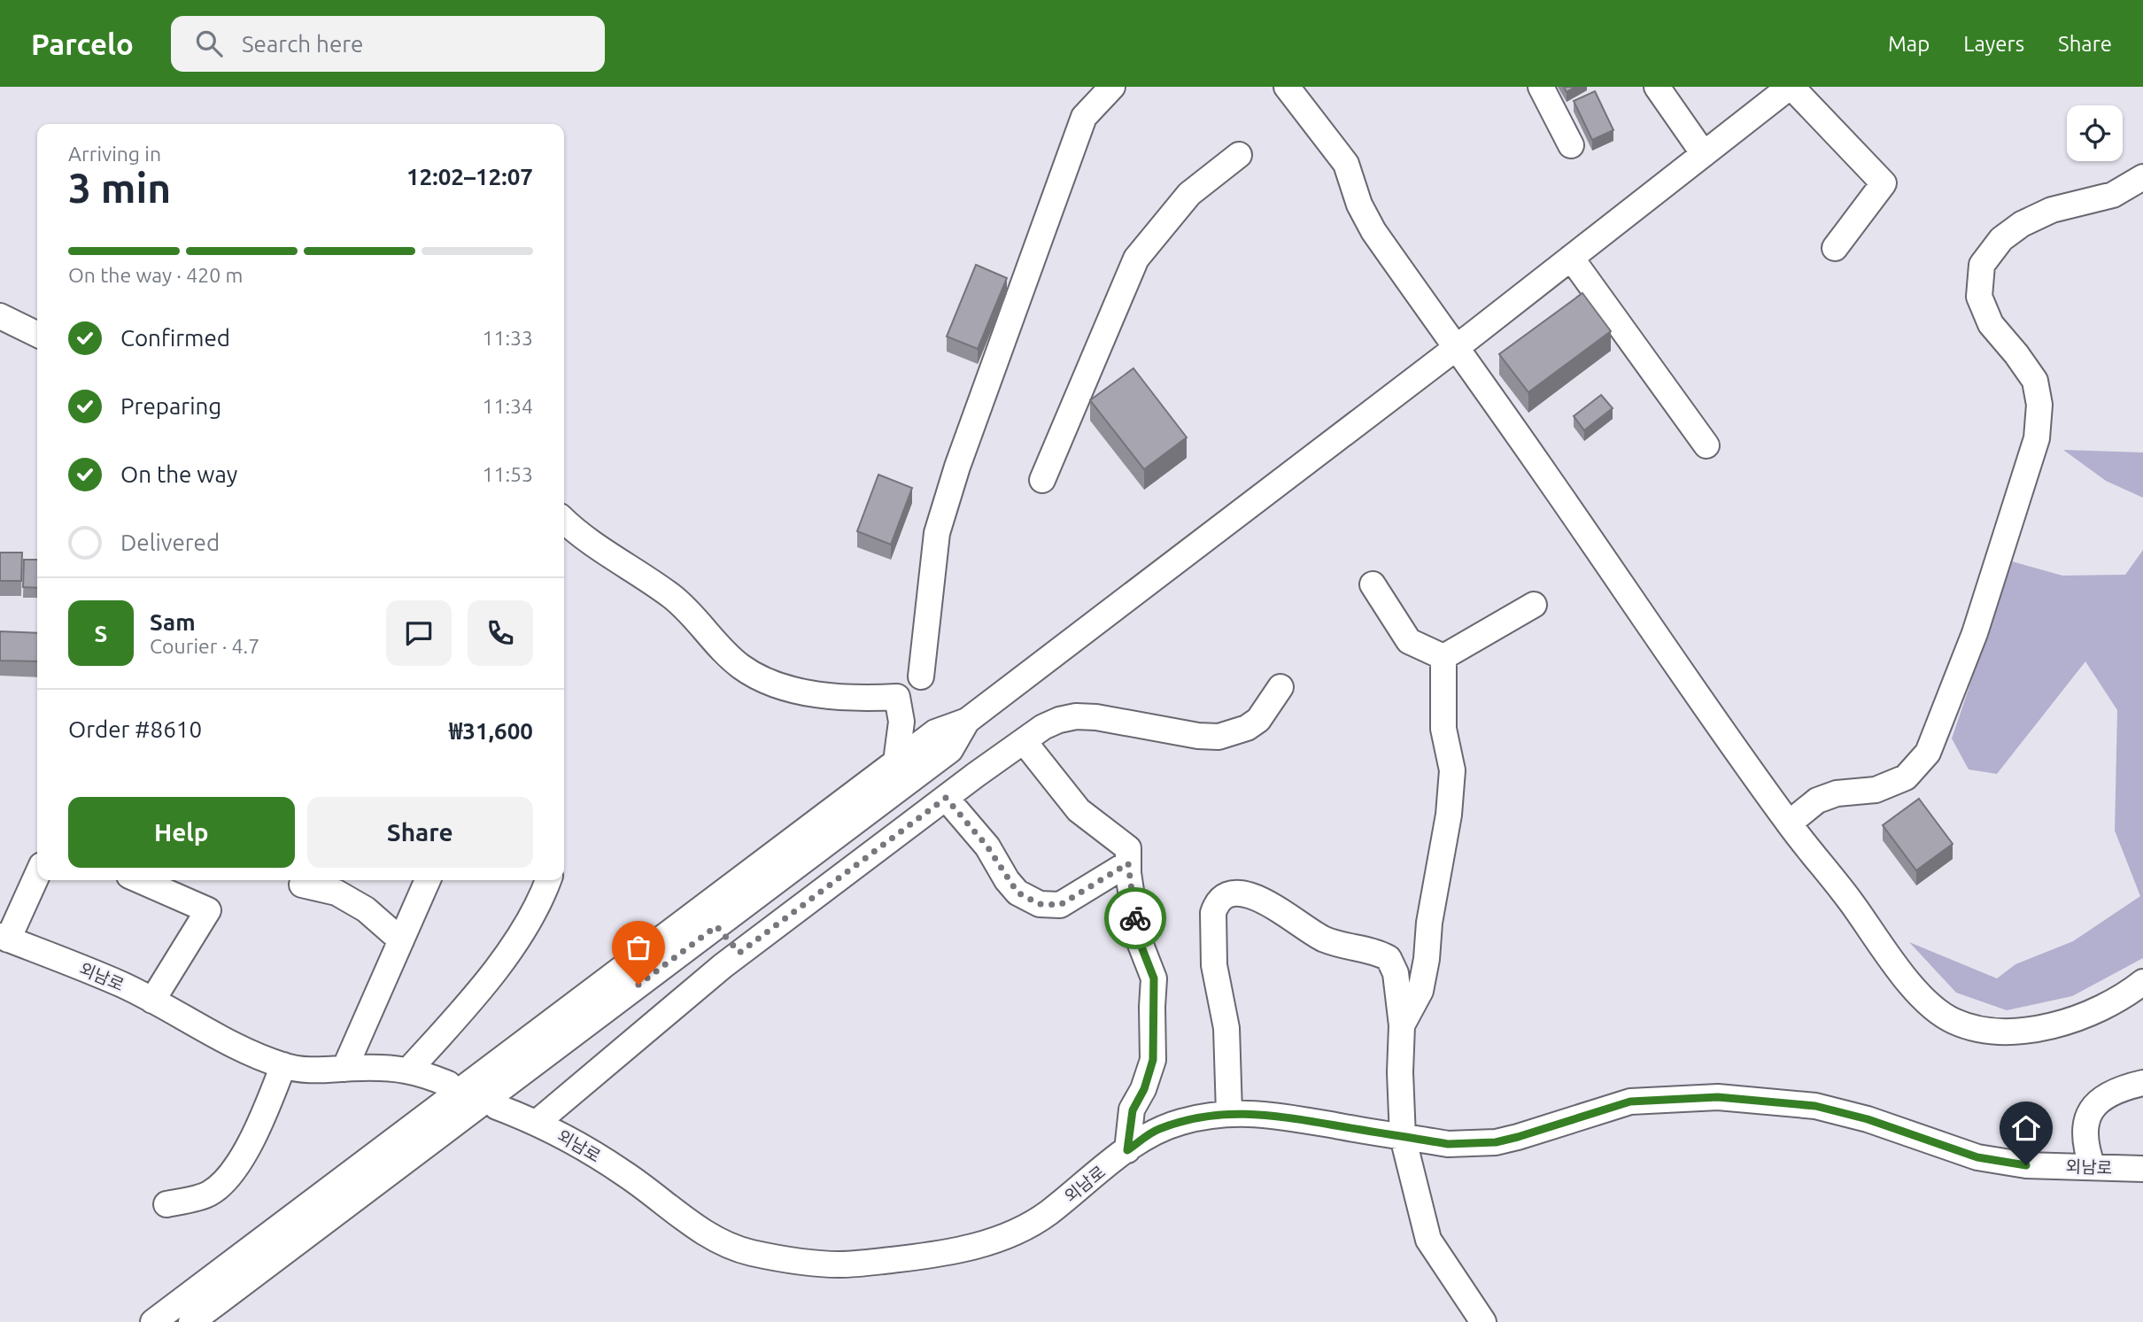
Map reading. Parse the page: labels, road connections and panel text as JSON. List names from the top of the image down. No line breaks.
{"streets":{"street":["외남로"]},"page":{"header":"Parcelo","search":"Search here","nav":["Map","Layers","Share"],"heading":["3 min","Arriving in","12:02–12:07"],"panel":["Sam","Courier · 4.7","Order #8610","₩31,600"],"bar":"On the way · 420 m","list":[["Confirmed","11:33"],["Preparing","11:34"],["On the way","11:53"],"Delivered"],"round":"S","buttons":["Help","Share"]}}
